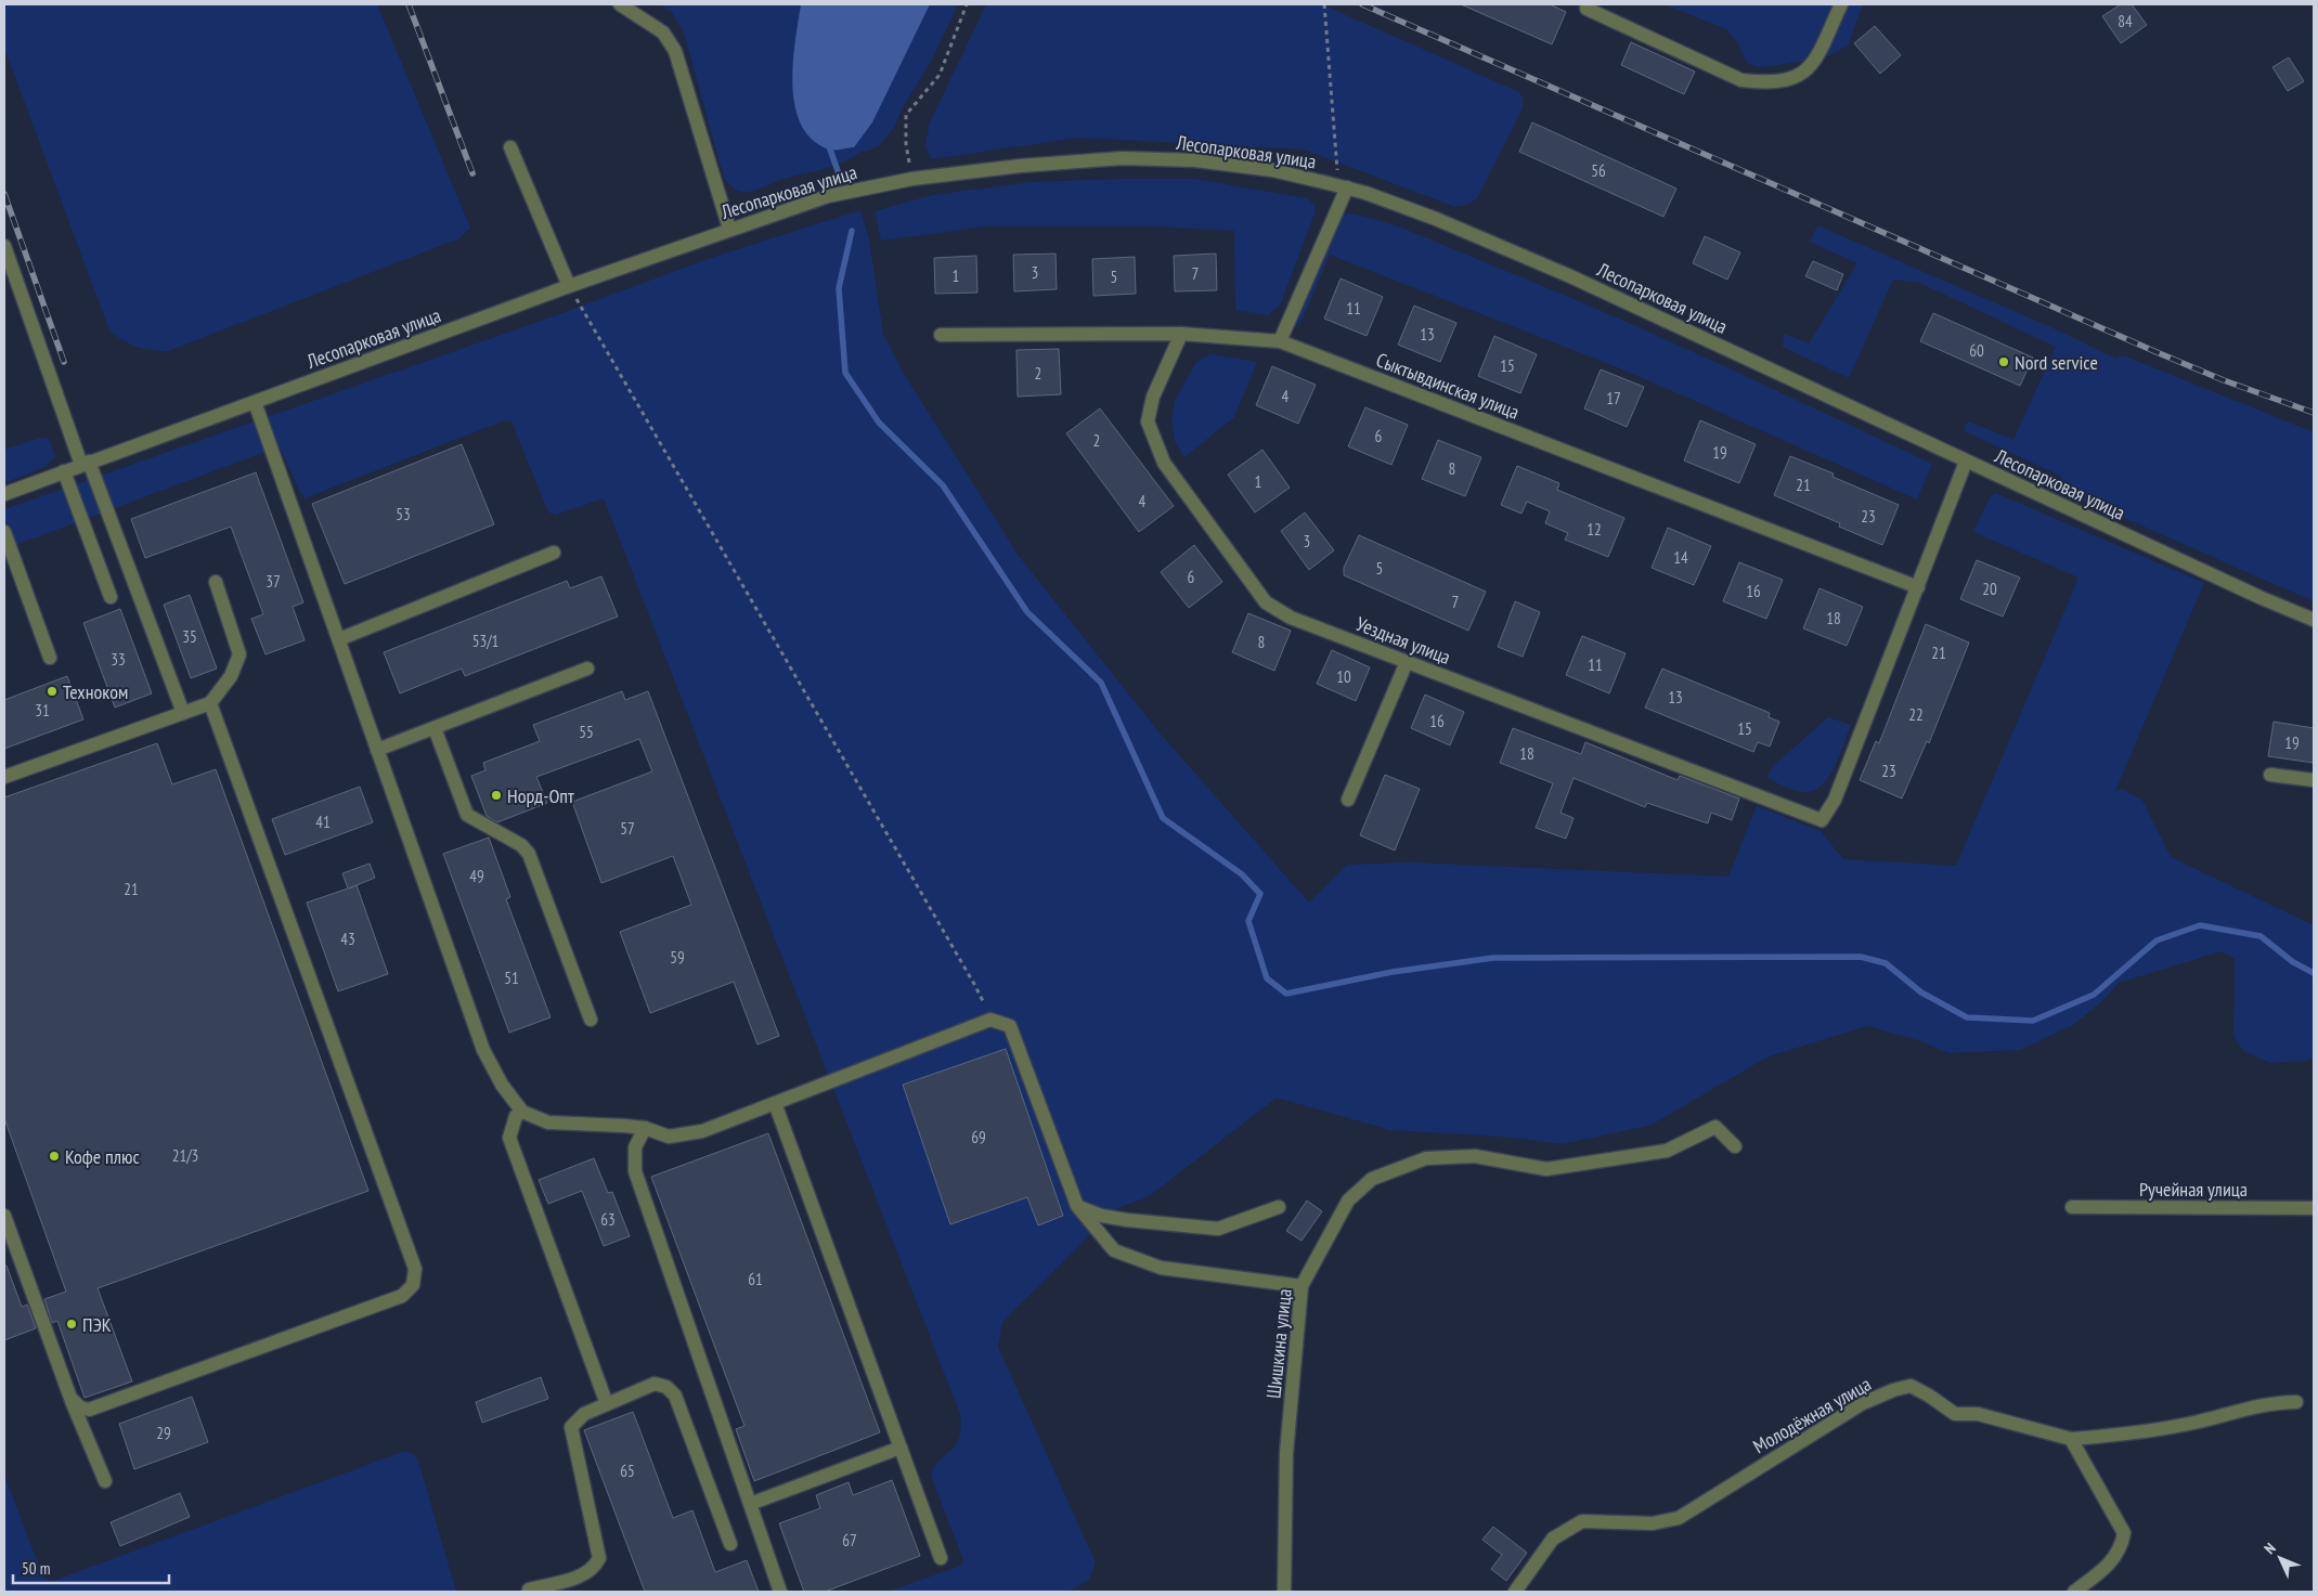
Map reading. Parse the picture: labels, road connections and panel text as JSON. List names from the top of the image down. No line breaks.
{"streets":{"street":["Лесопарковая улица","Сыктывдинская улица","Уездная улица","Ручейная улица","Шишкина улица","Молодёжная улица"]},"crossings":[["Сыктывдинская улица","Уездная улица"]],"places":["Nord service","Техноком","Норд-Опт","Кофе плюс","ПЭК"],"house_numbers":["84","56","3","7","1","5","11","13","60","15","2","4","17","6","2","19","8","1","21","4","53","23","12","3","14","5","6","37","20","16","7","18","35","53/1","8","21","33","11","10","13","31","22","16","15","55","19","18","23","41","57","49","21","43","59","51","69","21/3","63","61","29","65","67"],"scale_bar":"50 m","north":"top left"}
